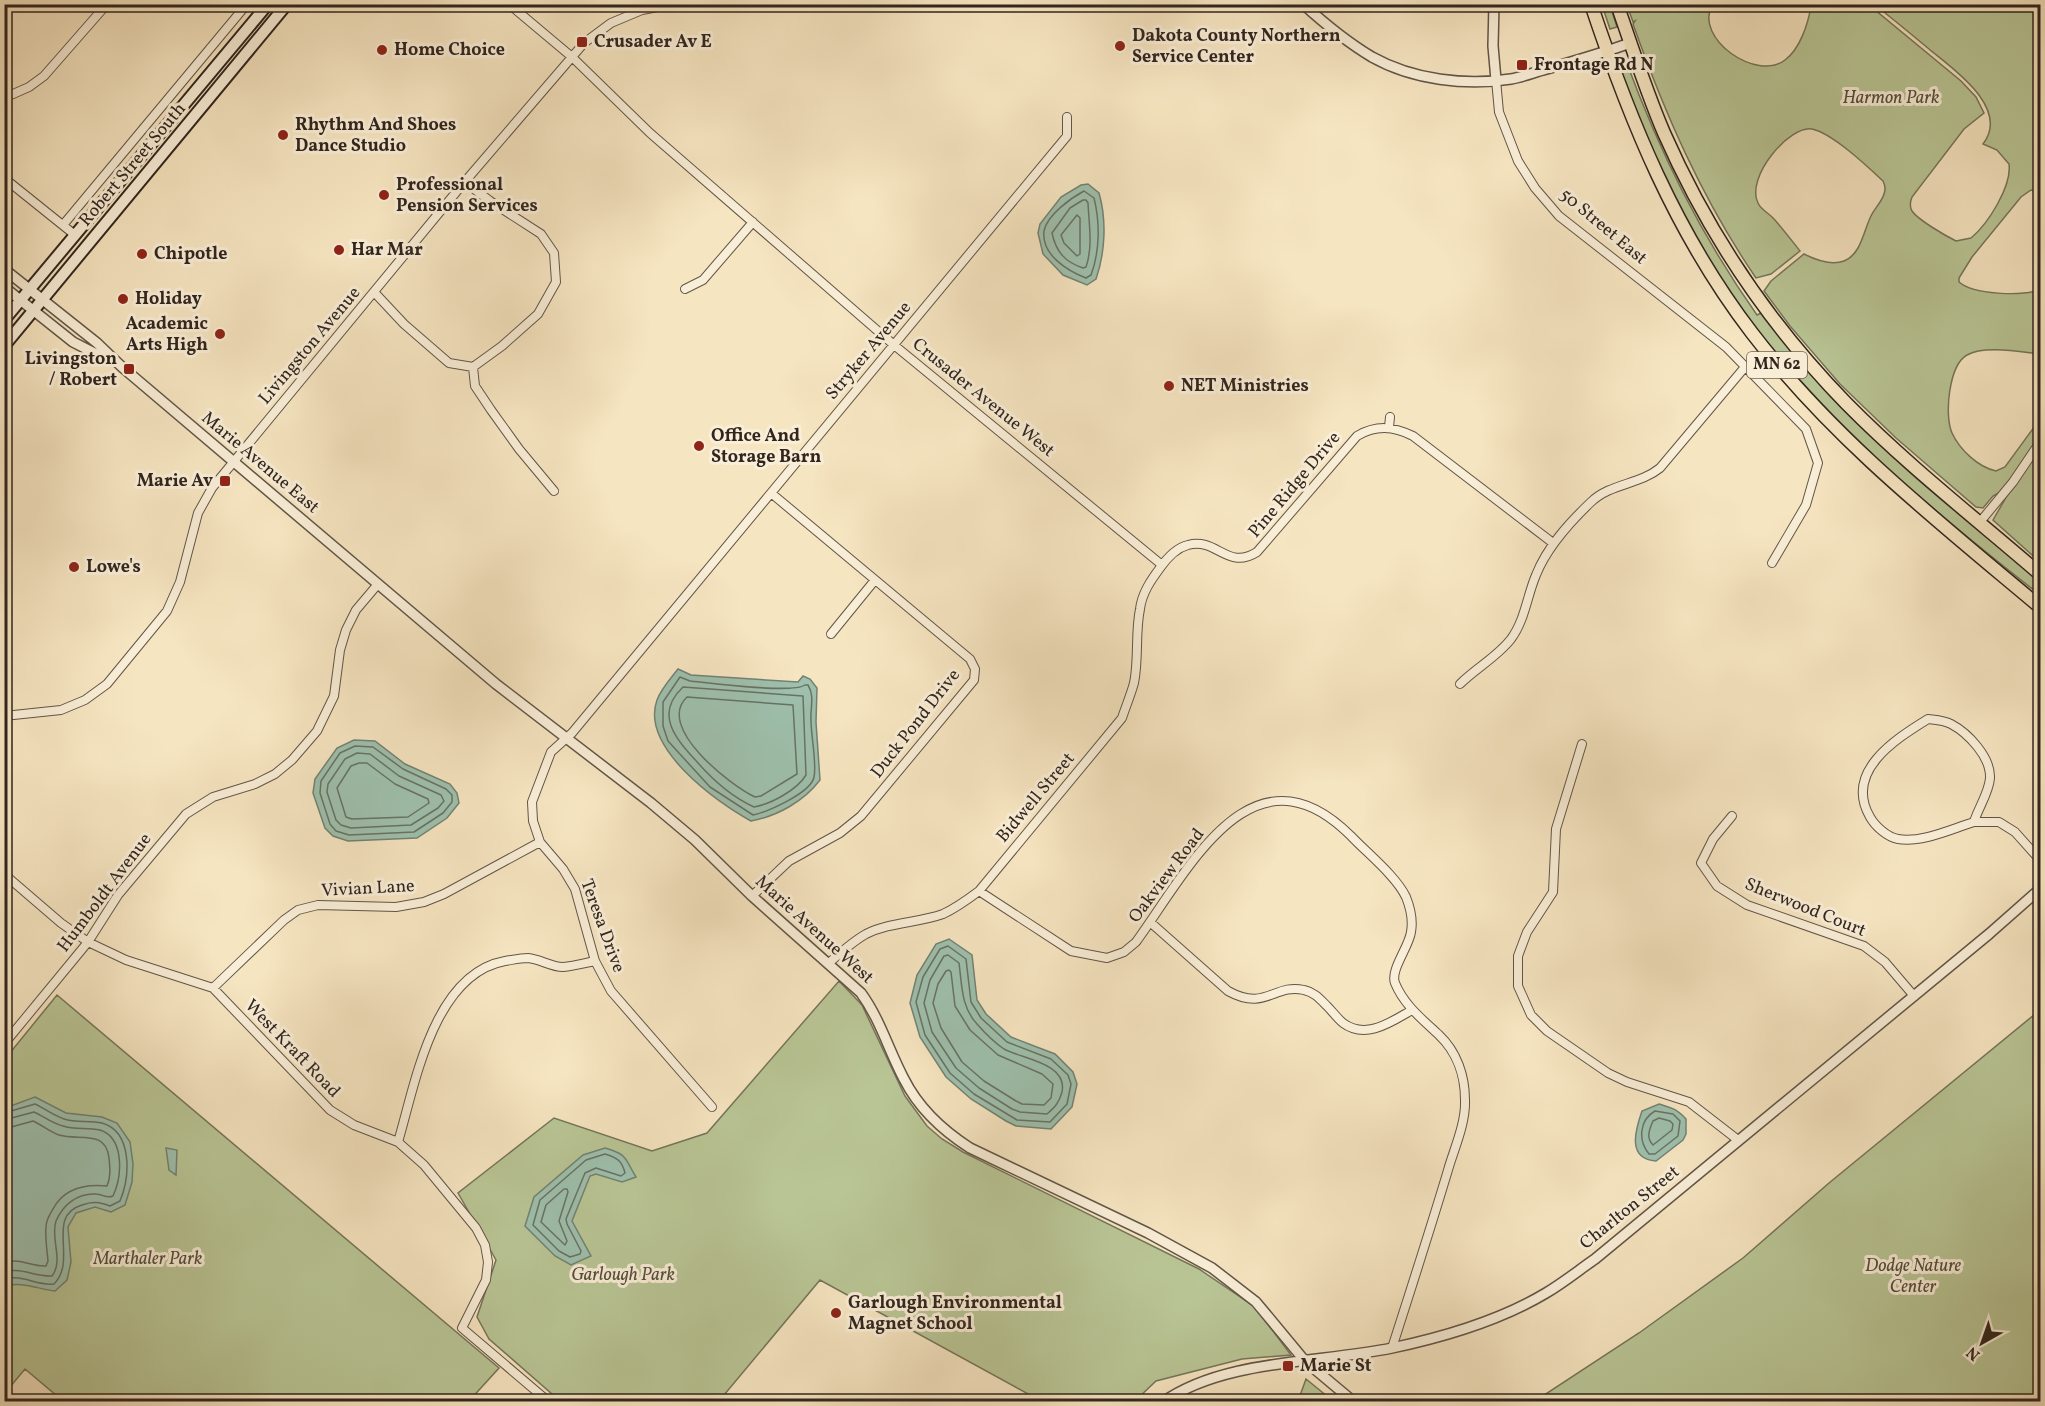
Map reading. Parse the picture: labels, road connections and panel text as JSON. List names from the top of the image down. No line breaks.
{"streets":{"highway":["MN 62"],"main road":["Robert Street South"],"street":["50 Street East","Livingston Avenue","Stryker Avenue","Crusader Avenue West","Marie Avenue East","Pine Ridge Drive","Duck Pond Drive","Bidwell Street","Oakview Road","Vivian Lane","Humboldt Avenue","Sherwood Court","Teresa Drive","Marie Avenue West","West Kraft Road","Charlton Street"]},"crossings":[["Robert Street South","Marie Avenue East"],["Livingston Avenue","Crusader Avenue West"],["Livingston Avenue","Marie Avenue East"],["Stryker Avenue","Crusader Avenue West"],["Stryker Avenue","Duck Pond Drive"],["Stryker Avenue","Teresa Drive"],["Stryker Avenue","Marie Avenue West"],["Crusader Avenue West","Pine Ridge Drive"],["Crusader Avenue West","Bidwell Street"],["Marie Avenue East","Humboldt Avenue"],["Marie Avenue East","Marie Avenue West"],["Pine Ridge Drive","Bidwell Street"],["Duck Pond Drive","Marie Avenue West"],["Bidwell Street","Oakview Road"],["Bidwell Street","Marie Avenue West"],["Oakview Road","Charlton Street"],["Vivian Lane","Teresa Drive"],["Vivian Lane","West Kraft Road"],["Humboldt Avenue","Marie Avenue West"],["Humboldt Avenue","West Kraft Road"],["Sherwood Court","Charlton Street"],["Teresa Drive","Marie Avenue West"],["Marie Avenue West","Charlton Street"]],"parks":["Harmon Park","Marthaler Park","Dodge Nature Center","Garlough Park"],"places":{"transit":["Crusader Av E","Frontage Rd N","Livingston / Robert","Marie Av","Marie St"],"other":["Dakota County Northern Service Center","Home Choice","Rhythm And Shoes Dance Studio","Professional Pension Services","Har Mar","Chipotle","Holiday","Academic Arts High","NET Ministries","Office And Storage Barn","Lowe's","Garlough Environmental Magnet School"]},"north":"bottom left"}
